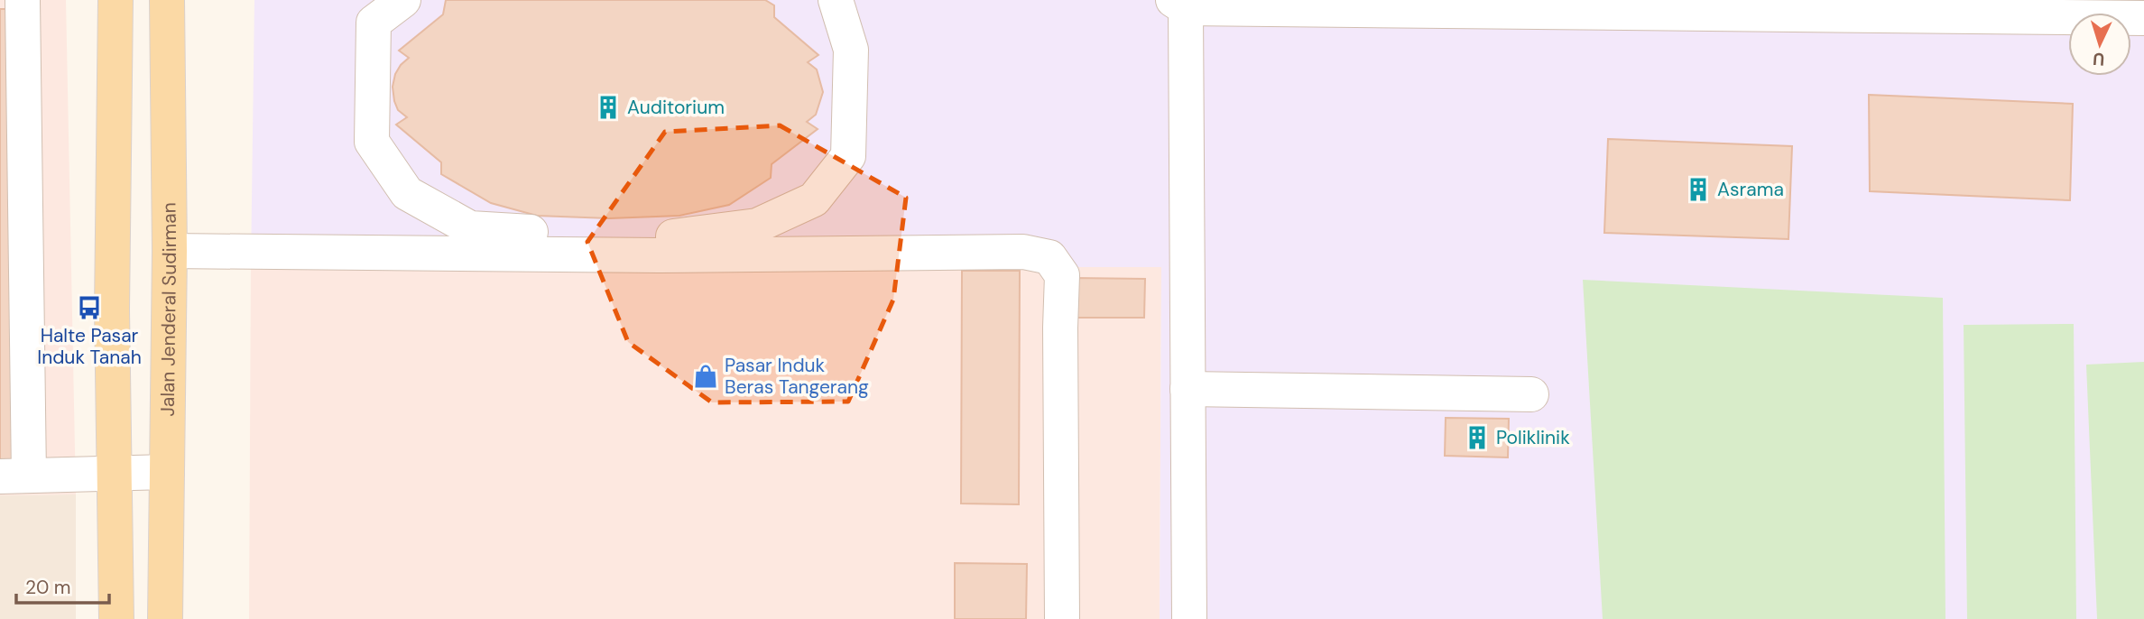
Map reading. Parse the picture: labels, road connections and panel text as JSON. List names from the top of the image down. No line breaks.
{"streets":{"main road":["Jalan Jenderal Sudirman"]},"places":{"building":["Auditorium","Asrama","Poliklinik"],"bus stop":["Halte Pasar Induk Tanah"],"shop":["Pasar Induk Beras Tangerang"]},"scale_bar":"20 m","north":"bottom"}
